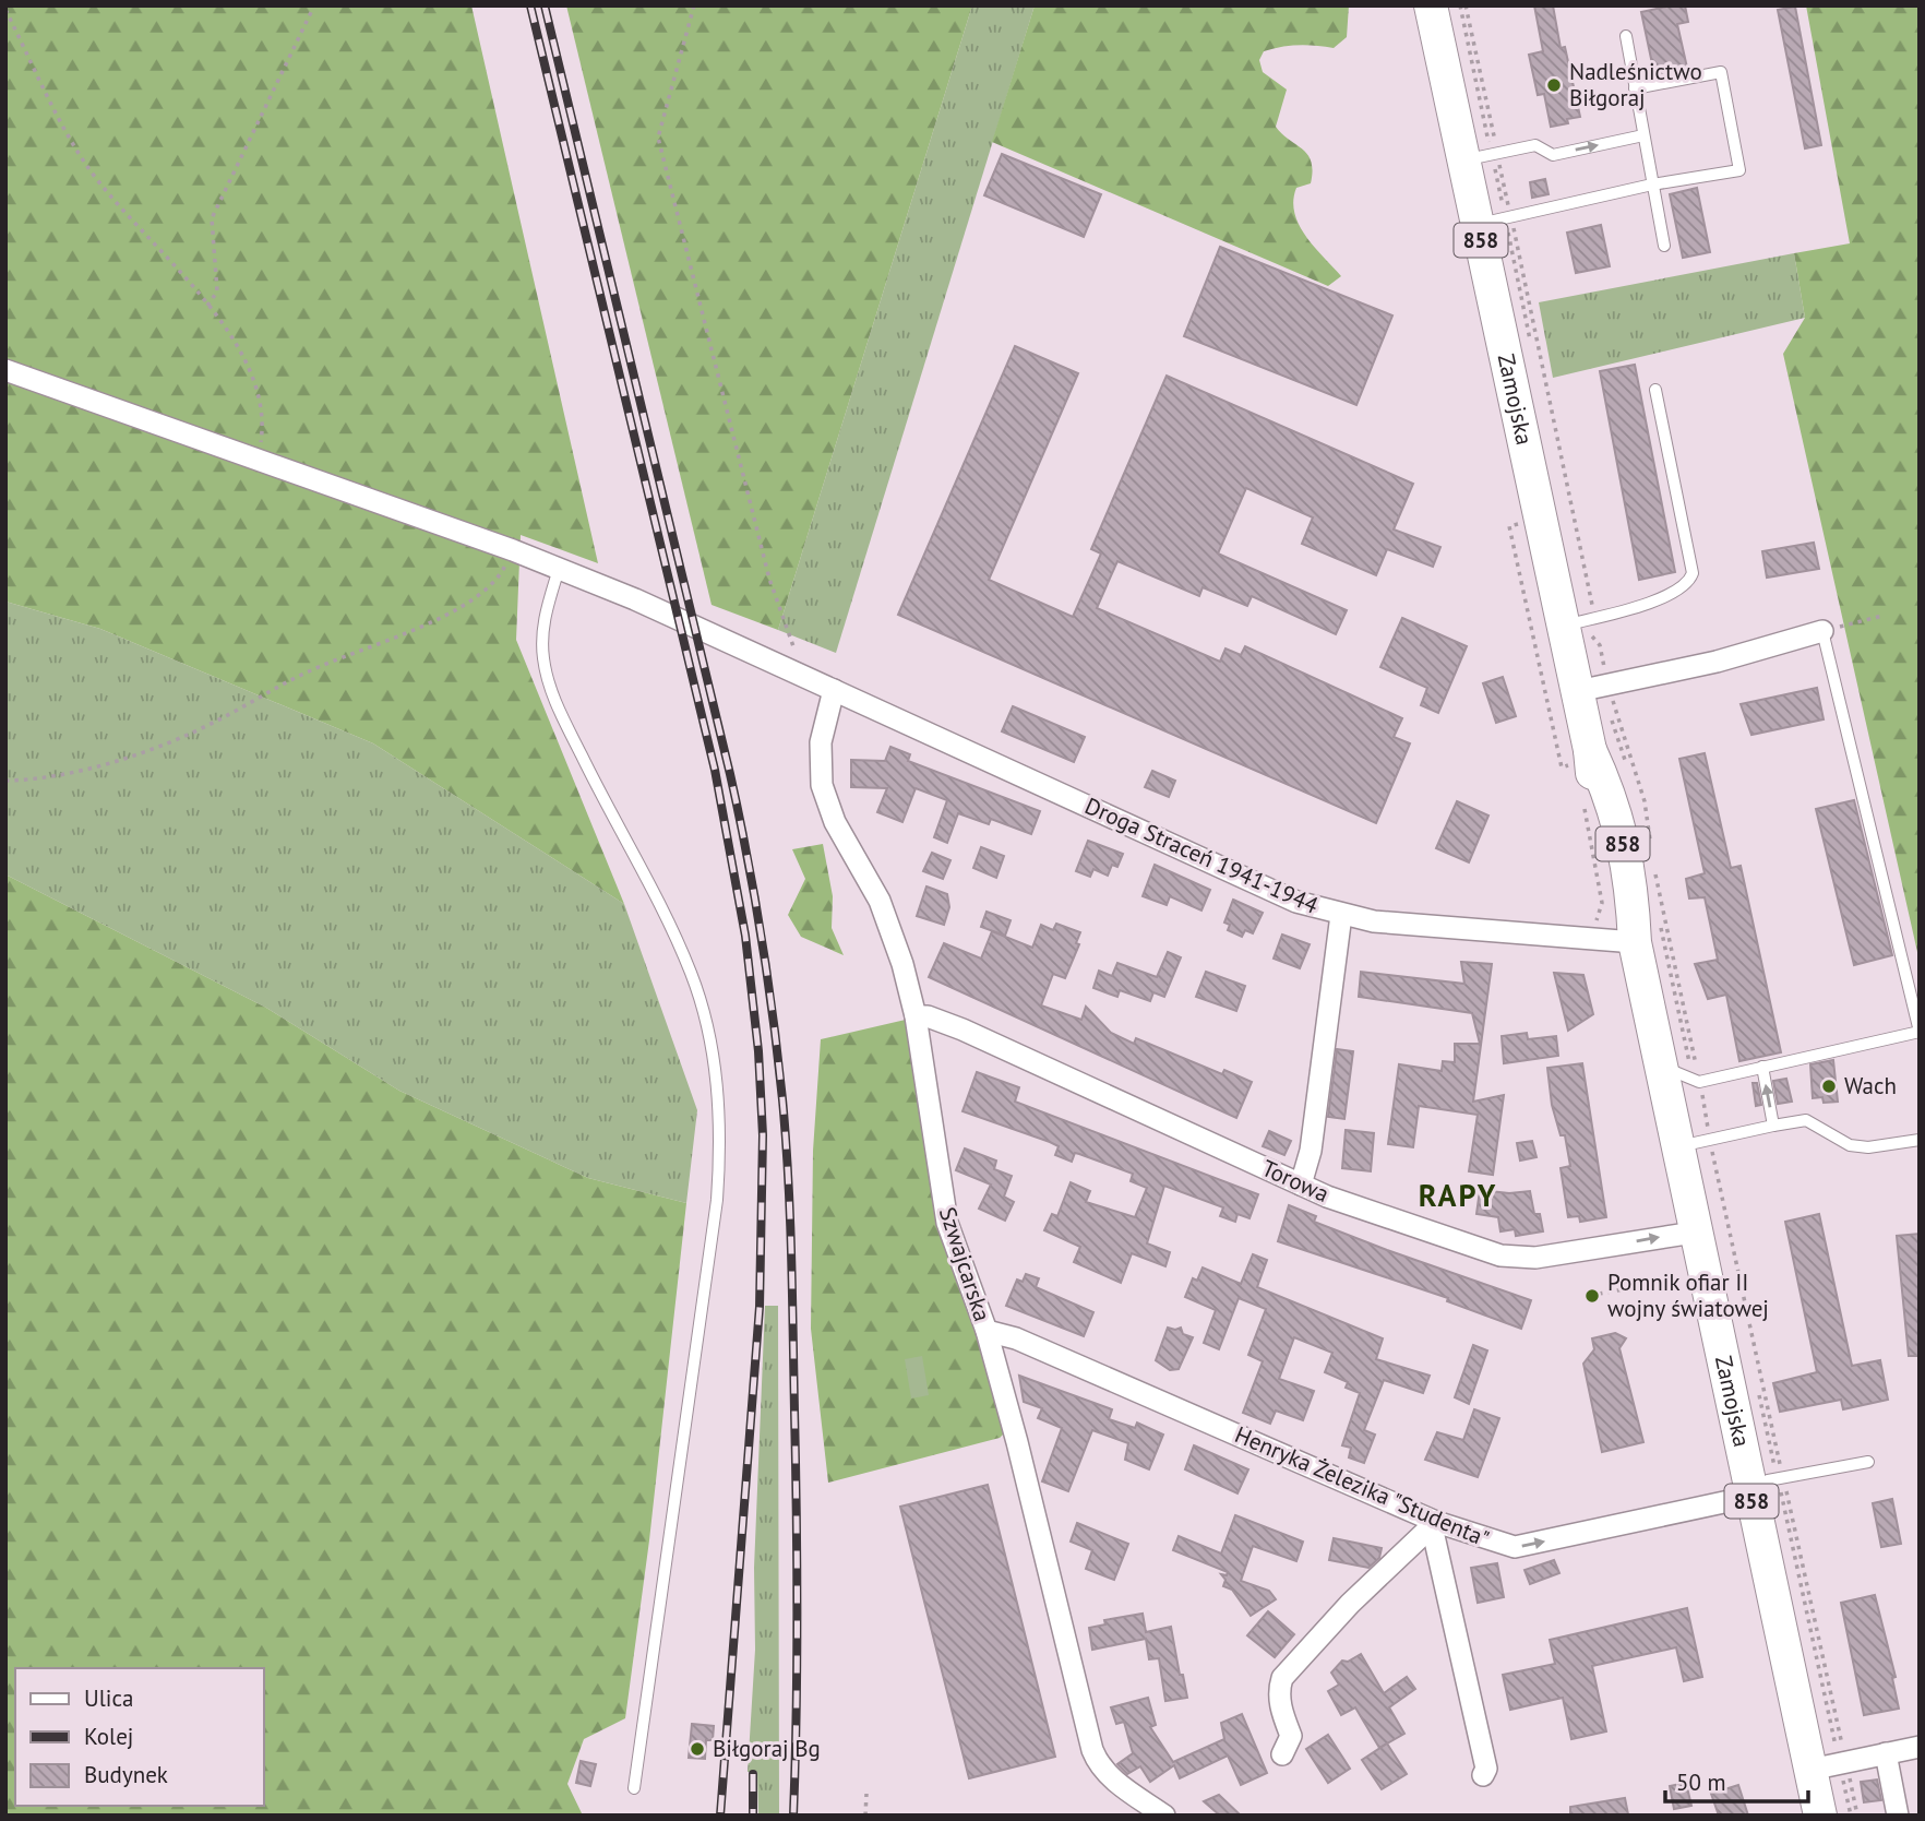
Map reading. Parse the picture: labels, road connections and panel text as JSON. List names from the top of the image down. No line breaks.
{"streets":{"main road":["858","Zamojska"],"street":["Droga Straceń 1941-1944","Torowa","Szwajcarska","Henryka Żelezika \"Studenta\""]},"crossings":[["Zamojska","Droga Straceń 1941-1944"],["Zamojska","Torowa"],["Zamojska","Henryka Żelezika \"Studenta\""],["Droga Straceń 1941-1944","Szwajcarska"],["Torowa","Szwajcarska"],["Szwajcarska","Henryka Żelezika \"Studenta\""]],"one_way":["Torowa","Henryka Żelezika \"Studenta\""],"districts":["RAPY"],"places":["Nadleśnictwo Biłgoraj","Wach","Pomnik ofiar II wojny światowej","Biłgoraj Bg"],"legend":["Ulica","Kolej","Budynek"],"scale_bar":"50 m"}
